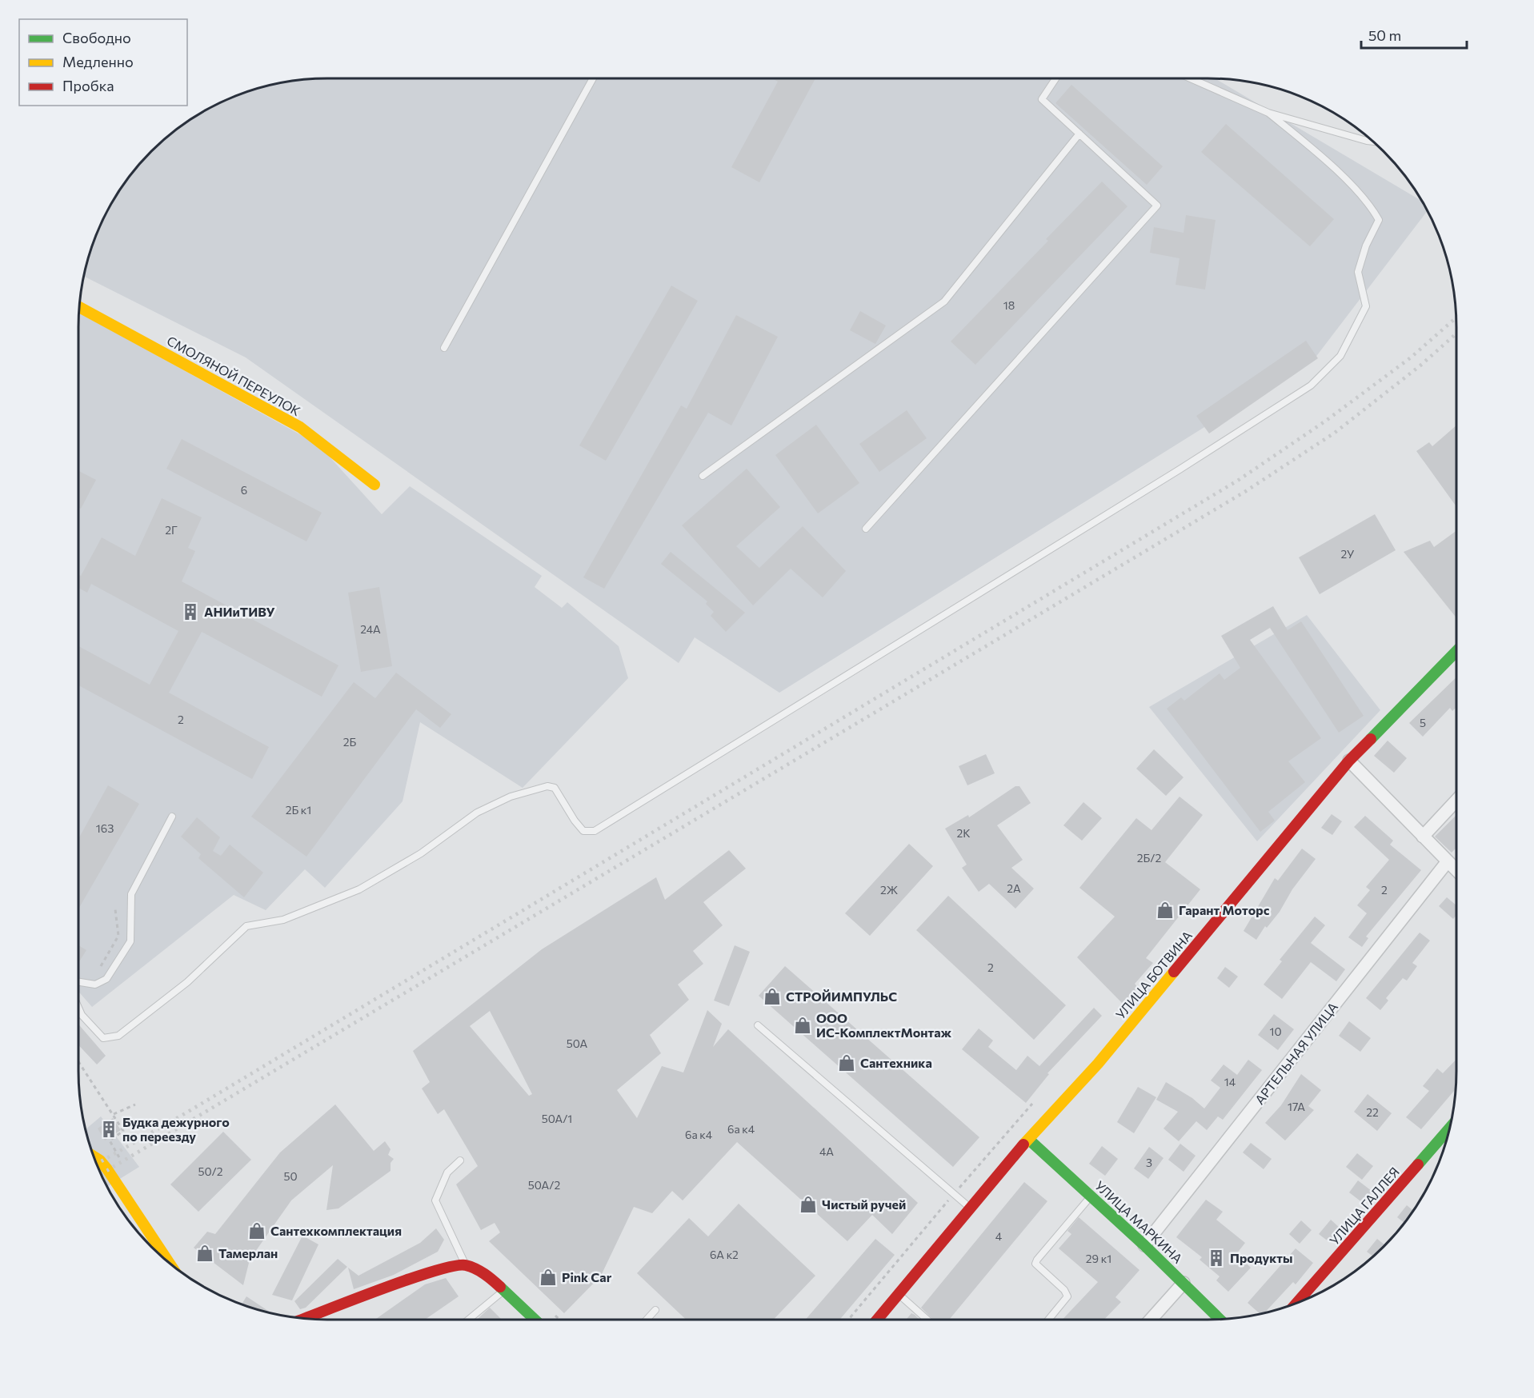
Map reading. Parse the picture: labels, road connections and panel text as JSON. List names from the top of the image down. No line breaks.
{"streets":{"main road":["СМОЛЯНОЙ ПЕРЕУЛОК","УЛИЦА БОТВИНА","УЛИЦА ГАЛЛЕЯ","УЛИЦА МАРКИНА"],"street":["АРТЕЛЬНАЯ УЛИЦА"]},"crossings":[["УЛИЦА БОТВИНА","УЛИЦА МАРКИНА"],["АРТЕЛЬНАЯ УЛИЦА","УЛИЦА МАРКИНА"]],"places":{"building":["АНИиТИВУ","Будка дежурного по переезду","Продукты"],"shop":["Гарант Моторс","СТРОЙИМПУЛЬС","ООО ИС-КомплектМонтаж","Сантехника","Чистый ручей","Сантехкомплектация","Тамерлан","Pink Car"]},"house_numbers":["18","6","2Г","2У","24А","2","5","2Б","2Б к1","16З","2К","2Б/2","2А","2Ж","2","2","10","50А","14","17А","22","50А/1","6а к4","6а к4","4А","3","50/2","50","50А/2","4","6А к2","29 к1"],"legend":["Свободно","Медленно","Пробка"],"scale_bar":"50 m"}
